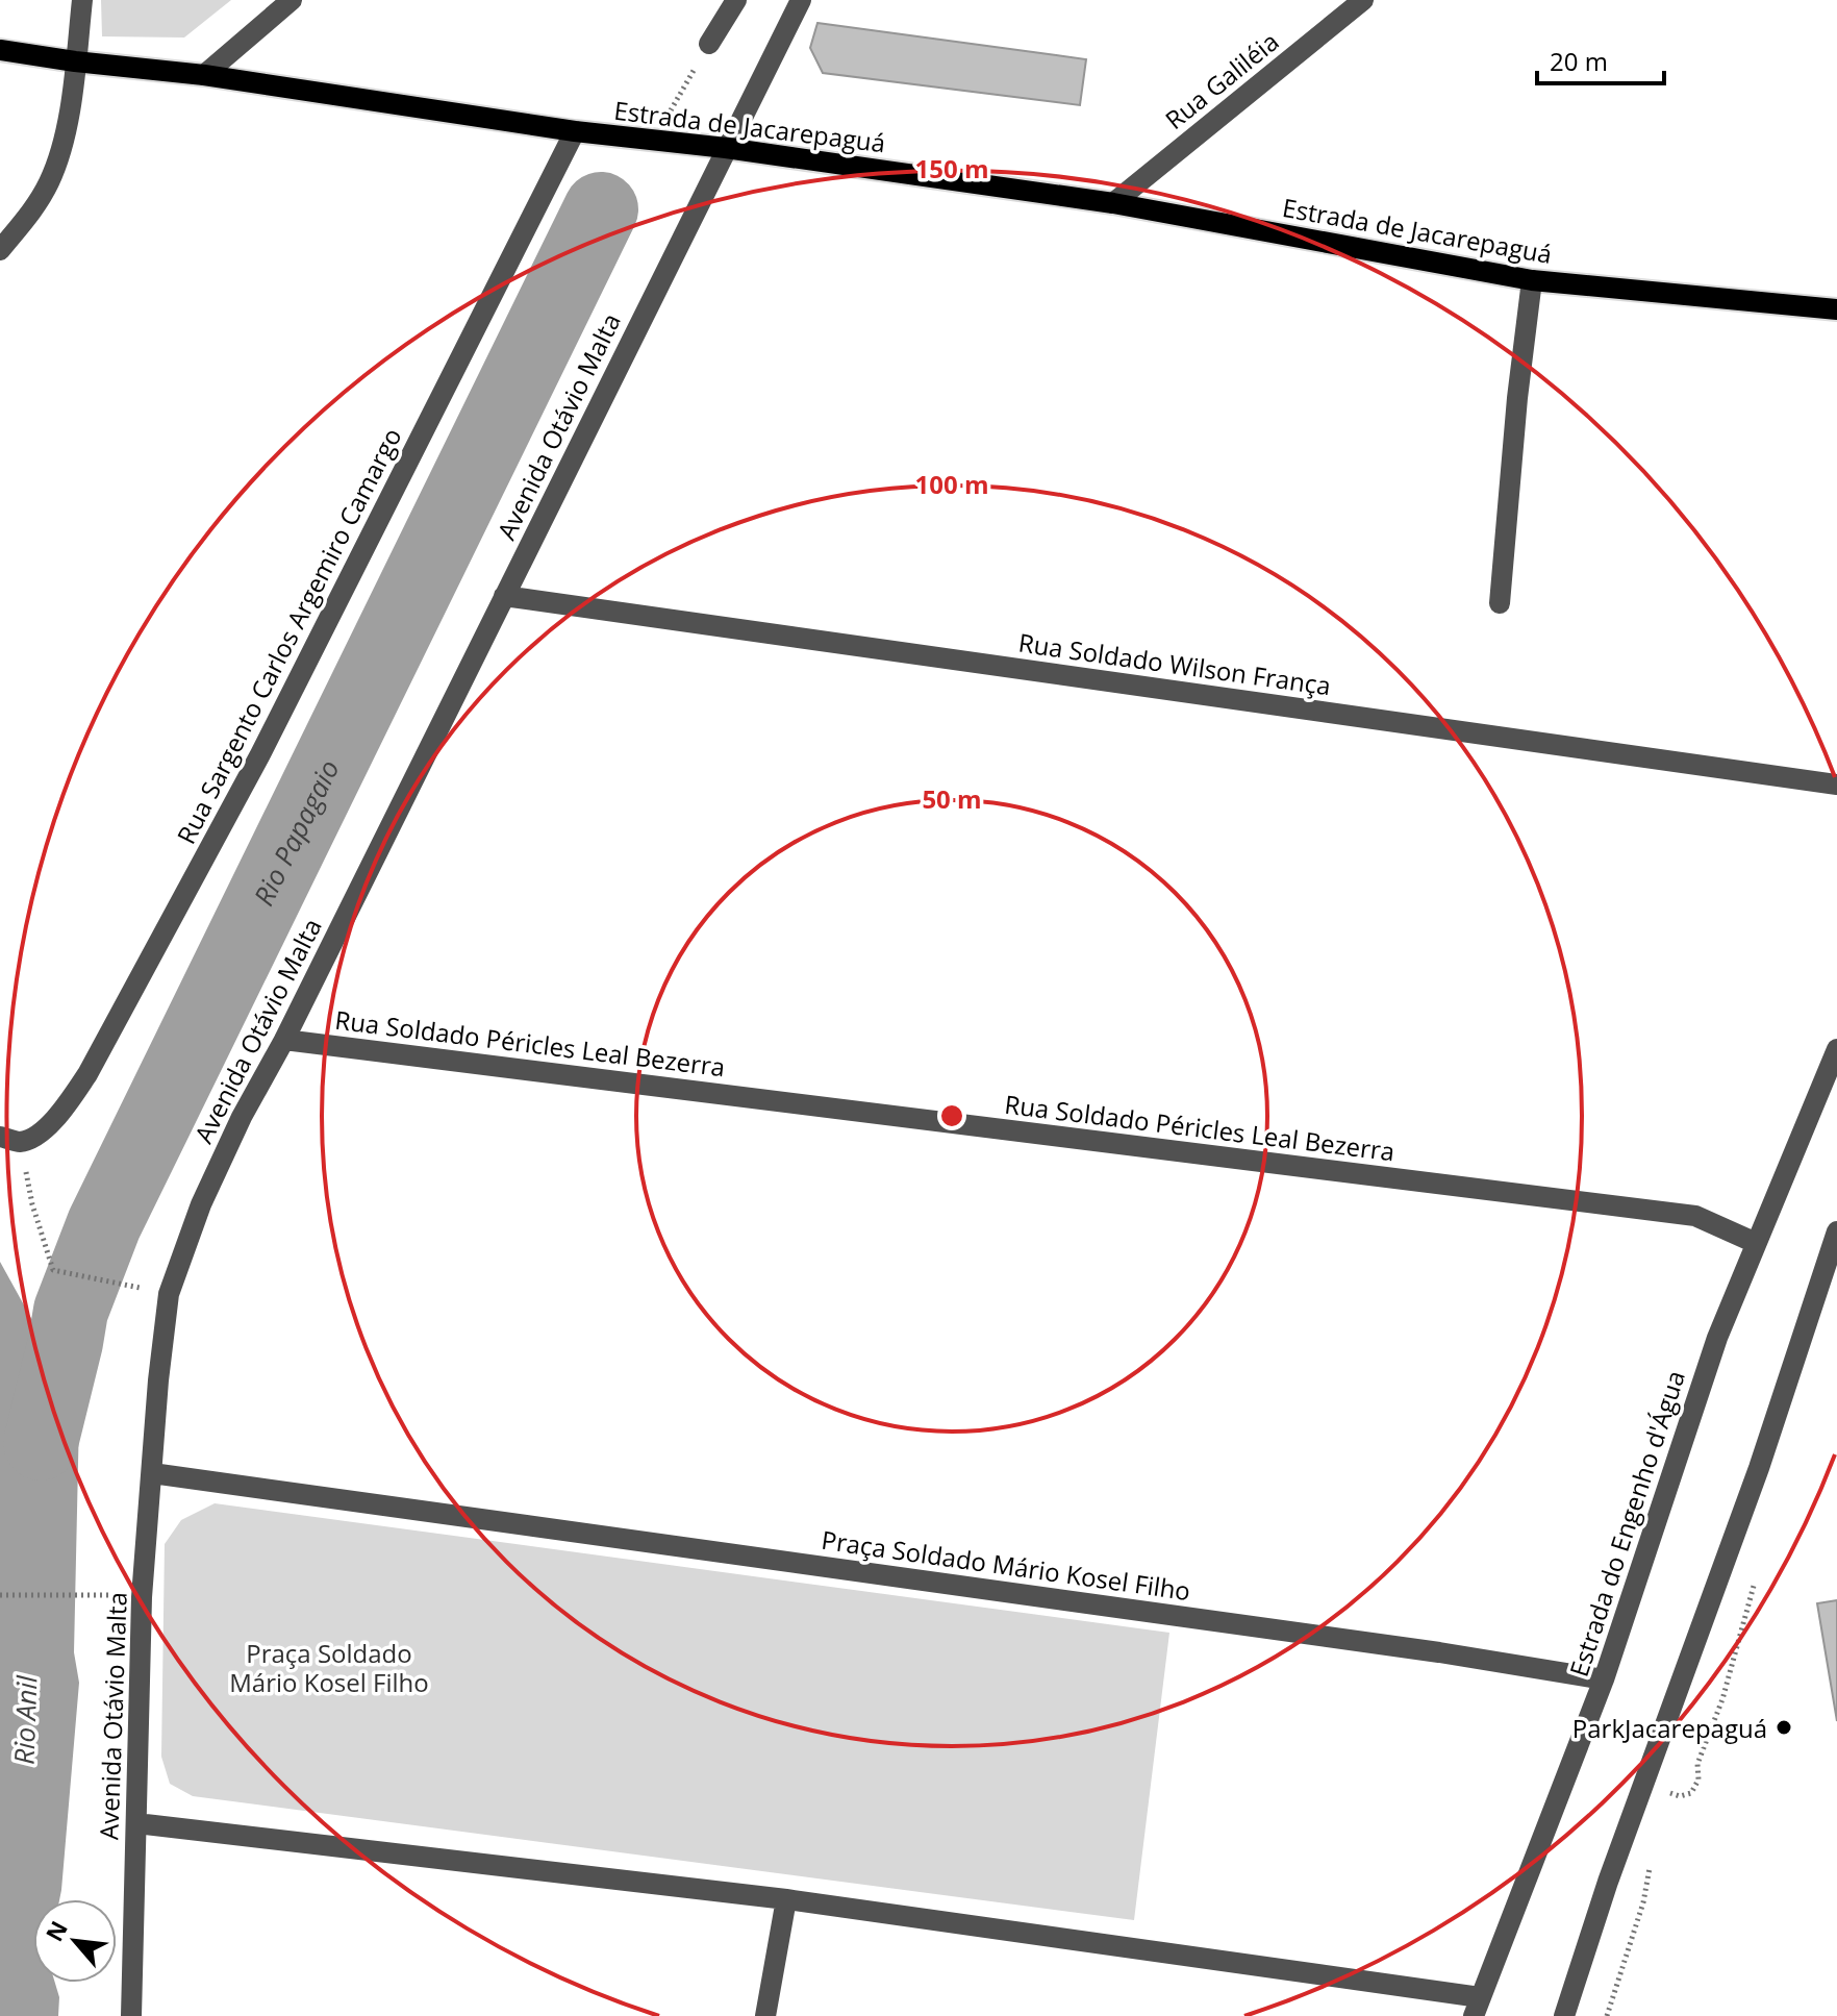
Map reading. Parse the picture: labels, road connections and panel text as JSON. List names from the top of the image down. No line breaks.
{"streets":{"main road":["Estrada de Jacarepaguá"],"street":["Rua Galiléia","Avenida Otávio Malta","Rua Sargento Carlos Argemiro Camargo","Rua Soldado Wilson França","Rua Soldado Péricles Leal Bezerra","Estrada do Engenho d'Água","Praça Soldado Mário Kosel Filho"]},"crossings":[["Rua Galiléia","Estrada de Jacarepaguá"],["Estrada de Jacarepaguá","Avenida Otávio Malta"],["Estrada de Jacarepaguá","Rua Sargento Carlos Argemiro Camargo"],["Avenida Otávio Malta","Rua Soldado Wilson França"],["Avenida Otávio Malta","Rua Soldado Péricles Leal Bezerra"],["Avenida Otávio Malta","Praça Soldado Mário Kosel Filho"],["Rua Soldado Péricles Leal Bezerra","Estrada do Engenho d'Água"],["Estrada do Engenho d'Água","Praça Soldado Mário Kosel Filho"]],"water":["Rio Papagaio","Rio Anil"],"parks":["Praça Soldado Mário Kosel Filho"],"places":["ParkJacarepaguá"],"scale_bar":"20 m","north":"top left","rings":["150 m","100 m","50 m"]}
